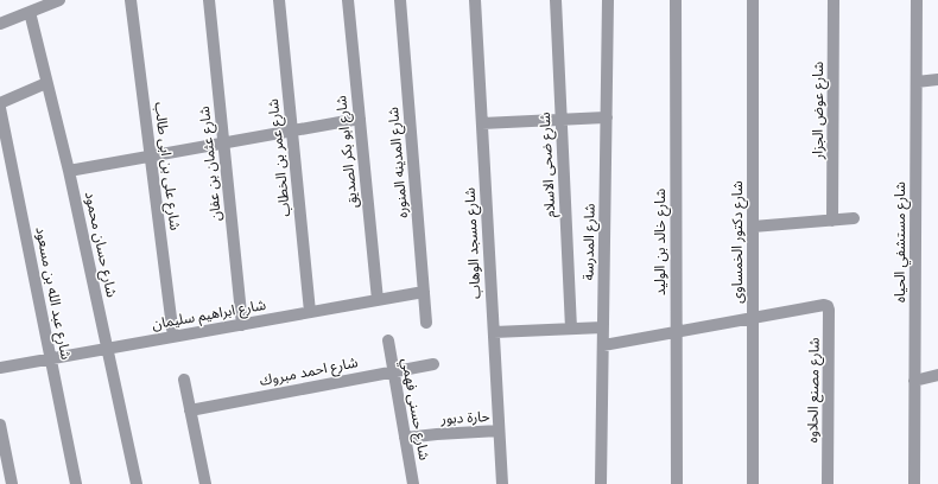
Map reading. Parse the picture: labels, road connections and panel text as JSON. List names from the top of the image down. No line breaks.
{"streets":{"street":["شارع عوض الجزار","شارع ابو بكر الصديق","شارع عمر بن الخطاب","شارع المدينه المنوره","شارع عثمان بن عفان","شارع ضحى الاسلام","شارع على بن ابى طالب","شارع المدرسة","شارع خالد بن الوليد","شارع دكتور الخمساوى","شارع مستشفي الحياه","شارع مسجد الوهاب","شارع حسان محمود","شارع عبد الله بن مسعود","شارع ابراهيم سليمان","شارع احمد مبروك","شارع مصنع الحلاوه","شارع حسنى فهمي","حارة دبور"]},"crossings":[["شارع ابو بكر الصديق","شارع ابراهيم سليمان"],["شارع عمر بن الخطاب","شارع ابراهيم سليمان"],["شارع المدينه المنوره","شارع ابراهيم سليمان"],["شارع عثمان بن عفان","شارع ابراهيم سليمان"],["شارع على بن ابى طالب","شارع ابراهيم سليمان"],["شارع دكتور الخمساوى","شارع مصنع الحلاوه"],["شارع مسجد الوهاب","حارة دبور"],["شارع حسان محمود","شارع ابراهيم سليمان"],["شارع عبد الله بن مسعود","شارع ابراهيم سليمان"],["شارع احمد مبروك","شارع حسنى فهمي"],["شارع حسنى فهمي","حارة دبور"]]}
